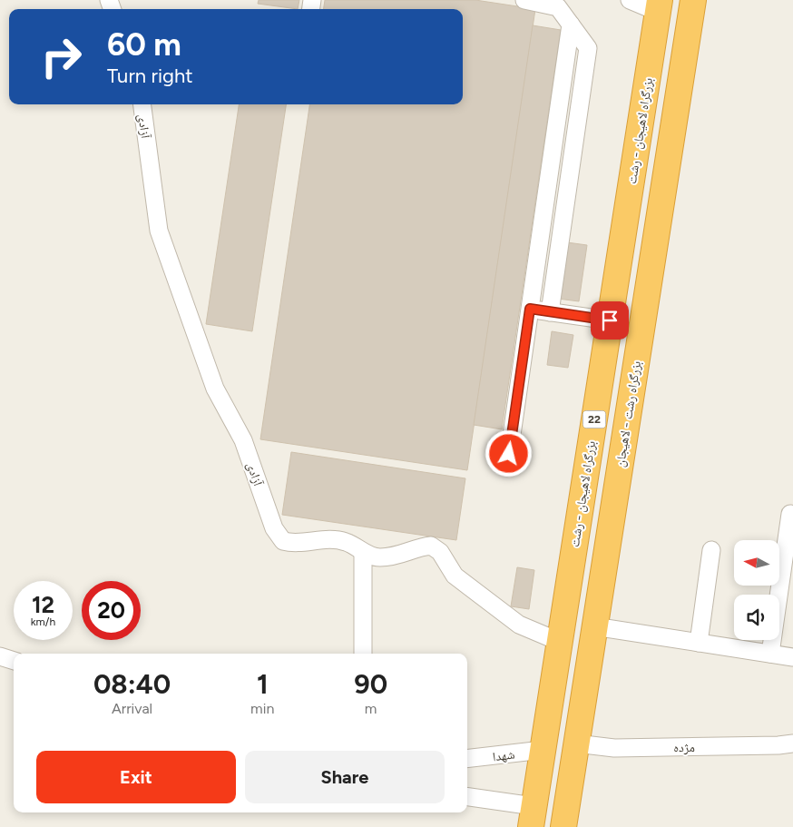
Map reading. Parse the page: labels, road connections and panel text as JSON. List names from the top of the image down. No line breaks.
{"streets":{"highway":["بزرگراه لاهیجان - رشت","بزرگراه رشت - لاهیجان","22"],"street":["آزادی","مژده","شهدا"]},"crossings":[["آزادی","بزرگراه لاهیجان - رشت"],["بزرگراه لاهیجان - رشت","شهدا"],["بزرگراه رشت - لاهیجان","مژده"]],"north":"left","page":{"turn":["60 m","Turn right"],"speed":"12 km/h","limit":"20","eta":["08:40","Arrival","1","min","90","m"],"buttons":["Exit","Share"]}}
